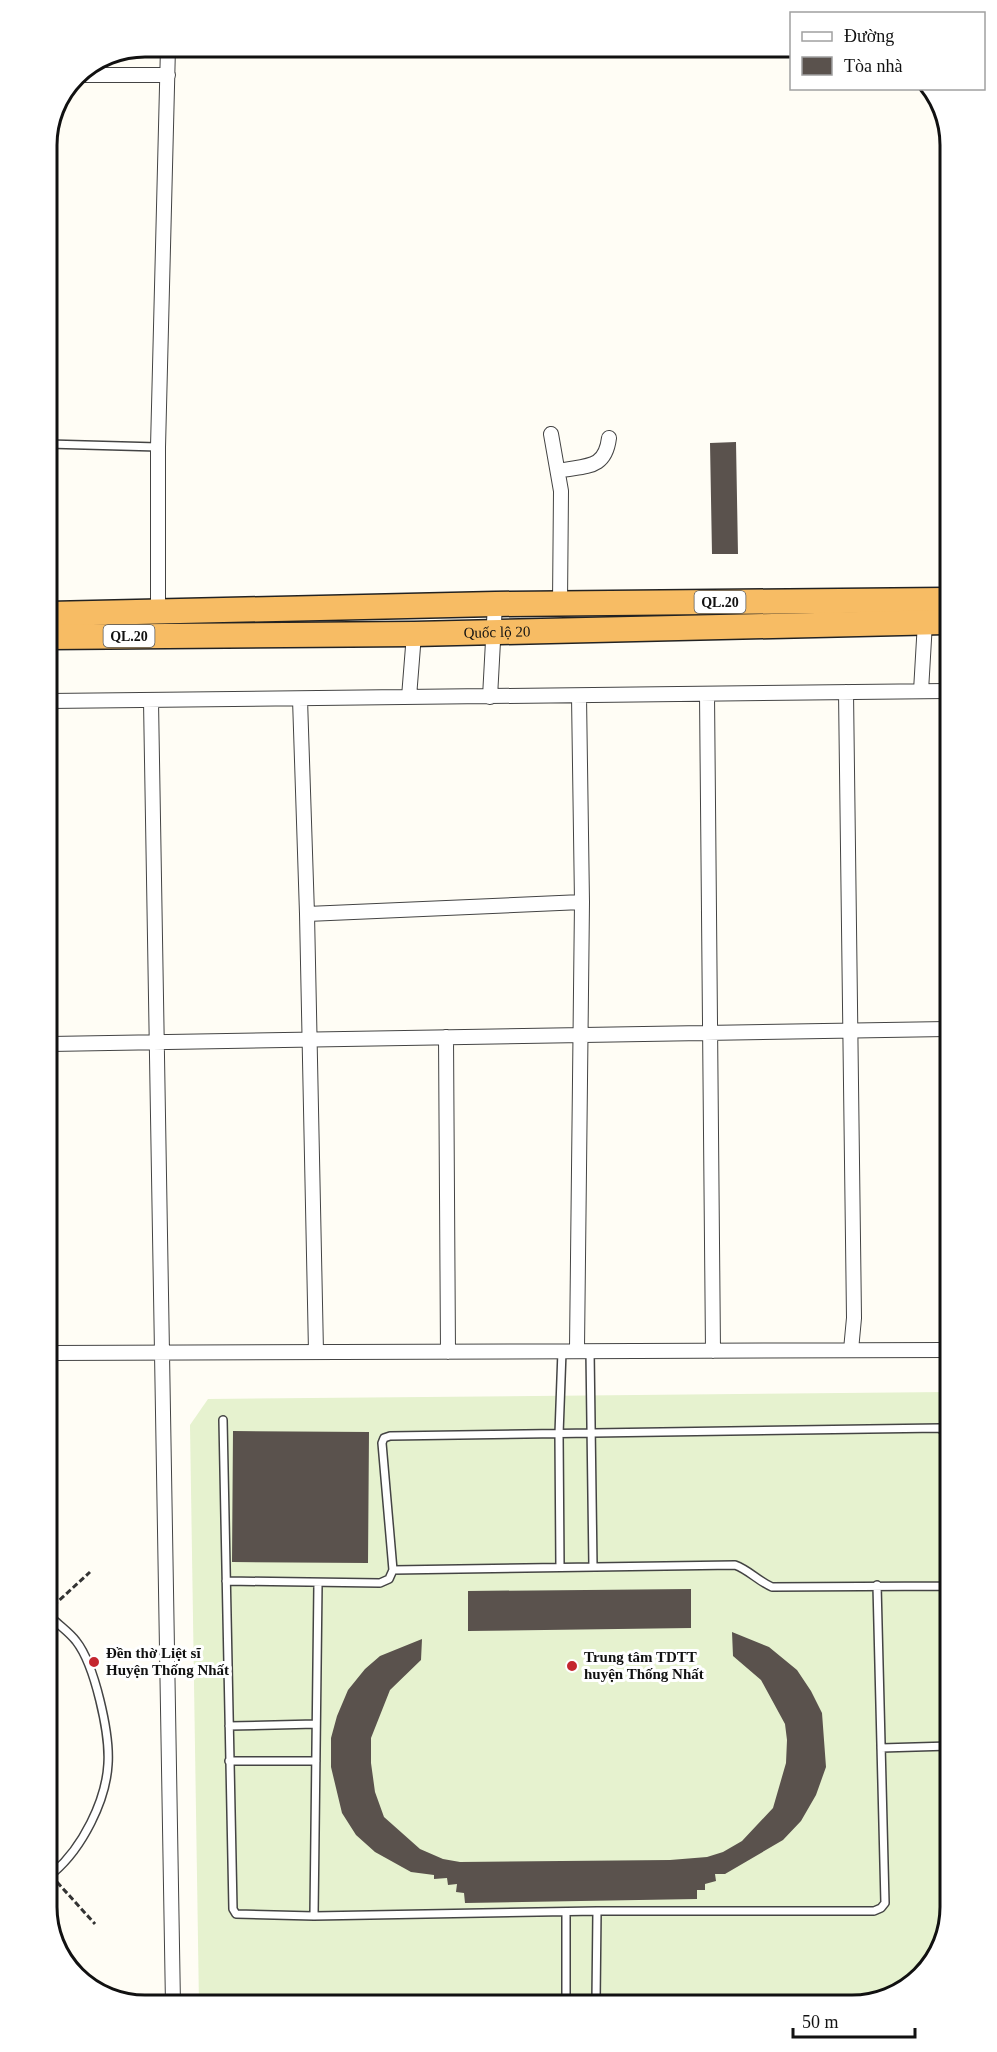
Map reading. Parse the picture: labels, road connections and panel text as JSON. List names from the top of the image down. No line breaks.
{"streets":{"highway":["QL.20","Quốc lộ 20"]},"places":["Đền thờ Liệt sĩ Huyện Thống Nhất","Trung tâm TDTT huyện Thống Nhất"],"legend":["Đường","Tòa nhà"],"scale_bar":"50 m"}
